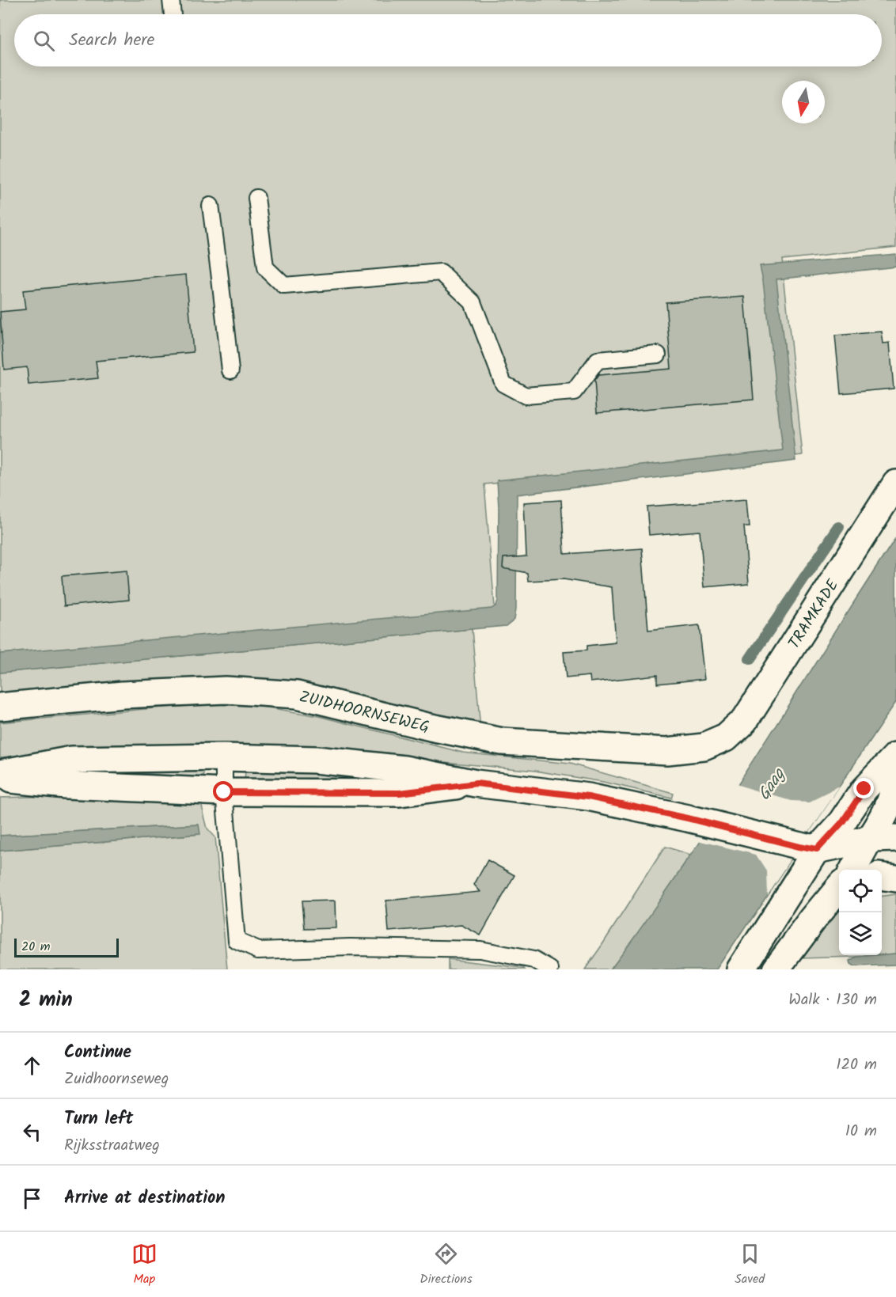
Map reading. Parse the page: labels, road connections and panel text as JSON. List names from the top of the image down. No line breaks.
{"streets":{"street":["TRAMKADE","ZUIDHOORNSEWEG"]},"crossings":[["TRAMKADE","ZUIDHOORNSEWEG"]],"water":["Gaag"],"scale_bar":"20 m","north":"bottom","page":{"search":"Search here","scale":"20 m","heading":["2 min","Walk · 130 m"],"list":[["Continue","Zuidhoornseweg","120 m"],["Turn left","Rijksstraatweg","10 m"],"Arrive at destination"],"nav":["Map","Directions","Saved"]}}
